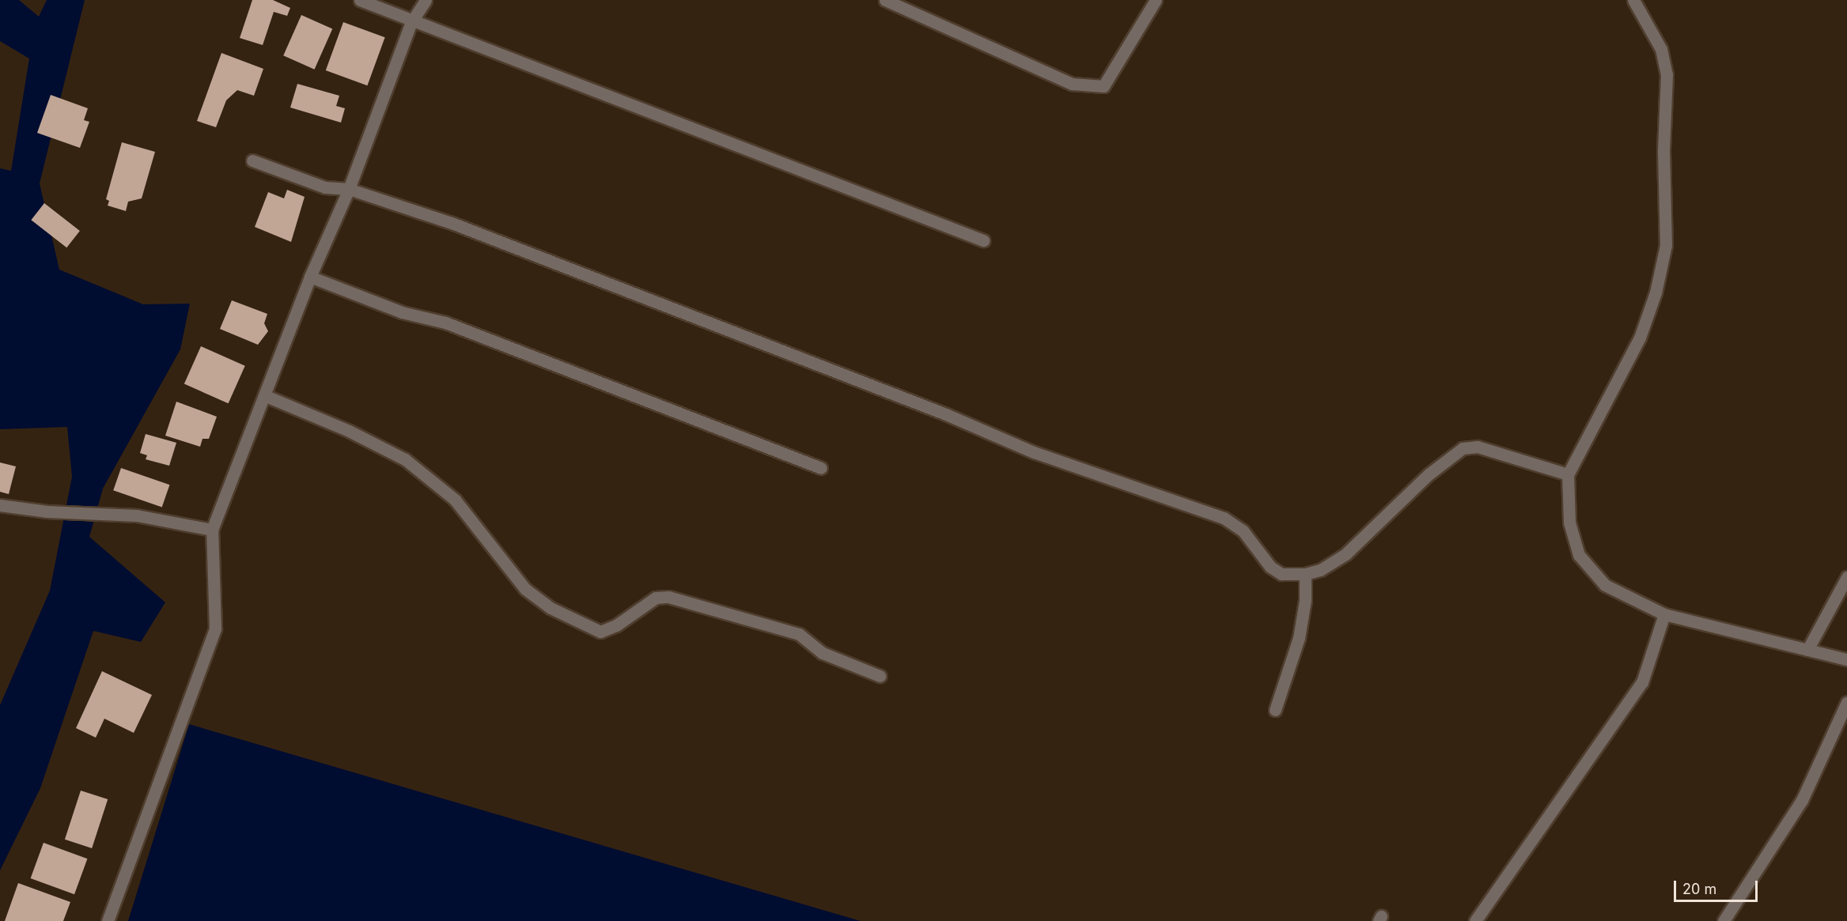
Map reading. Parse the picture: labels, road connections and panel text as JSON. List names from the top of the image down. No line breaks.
{"scale_bar":"20 m"}
